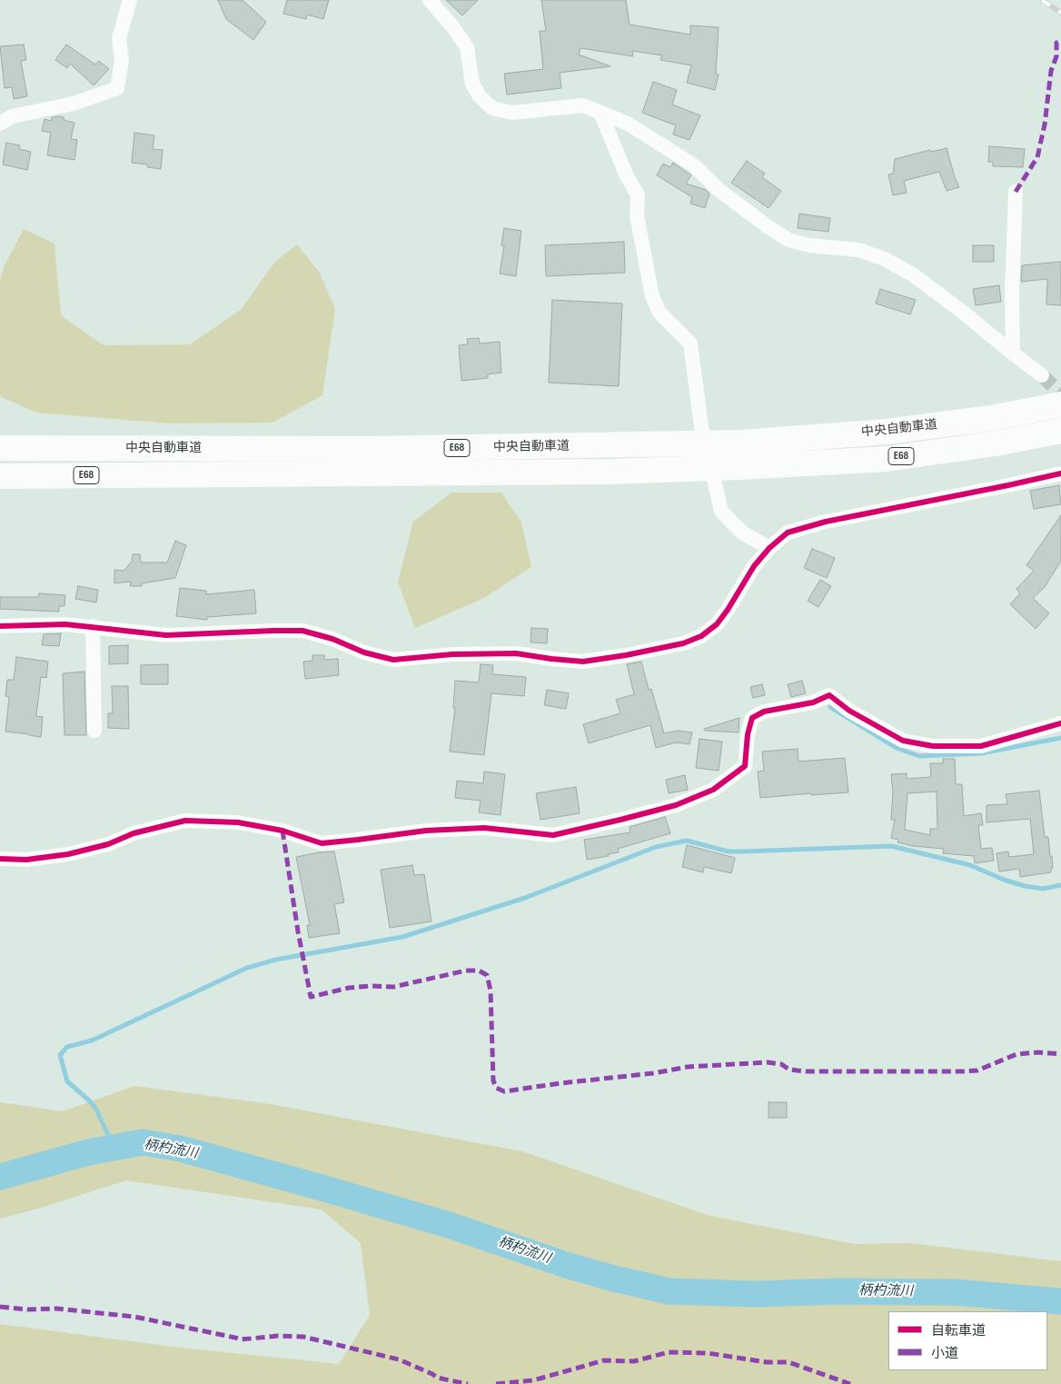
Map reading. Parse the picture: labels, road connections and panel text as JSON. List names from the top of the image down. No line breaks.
{"streets":{"highway":["中央自動車道","E68"]},"water":["柄杓流川"],"legend":["自転車道","小道"]}
